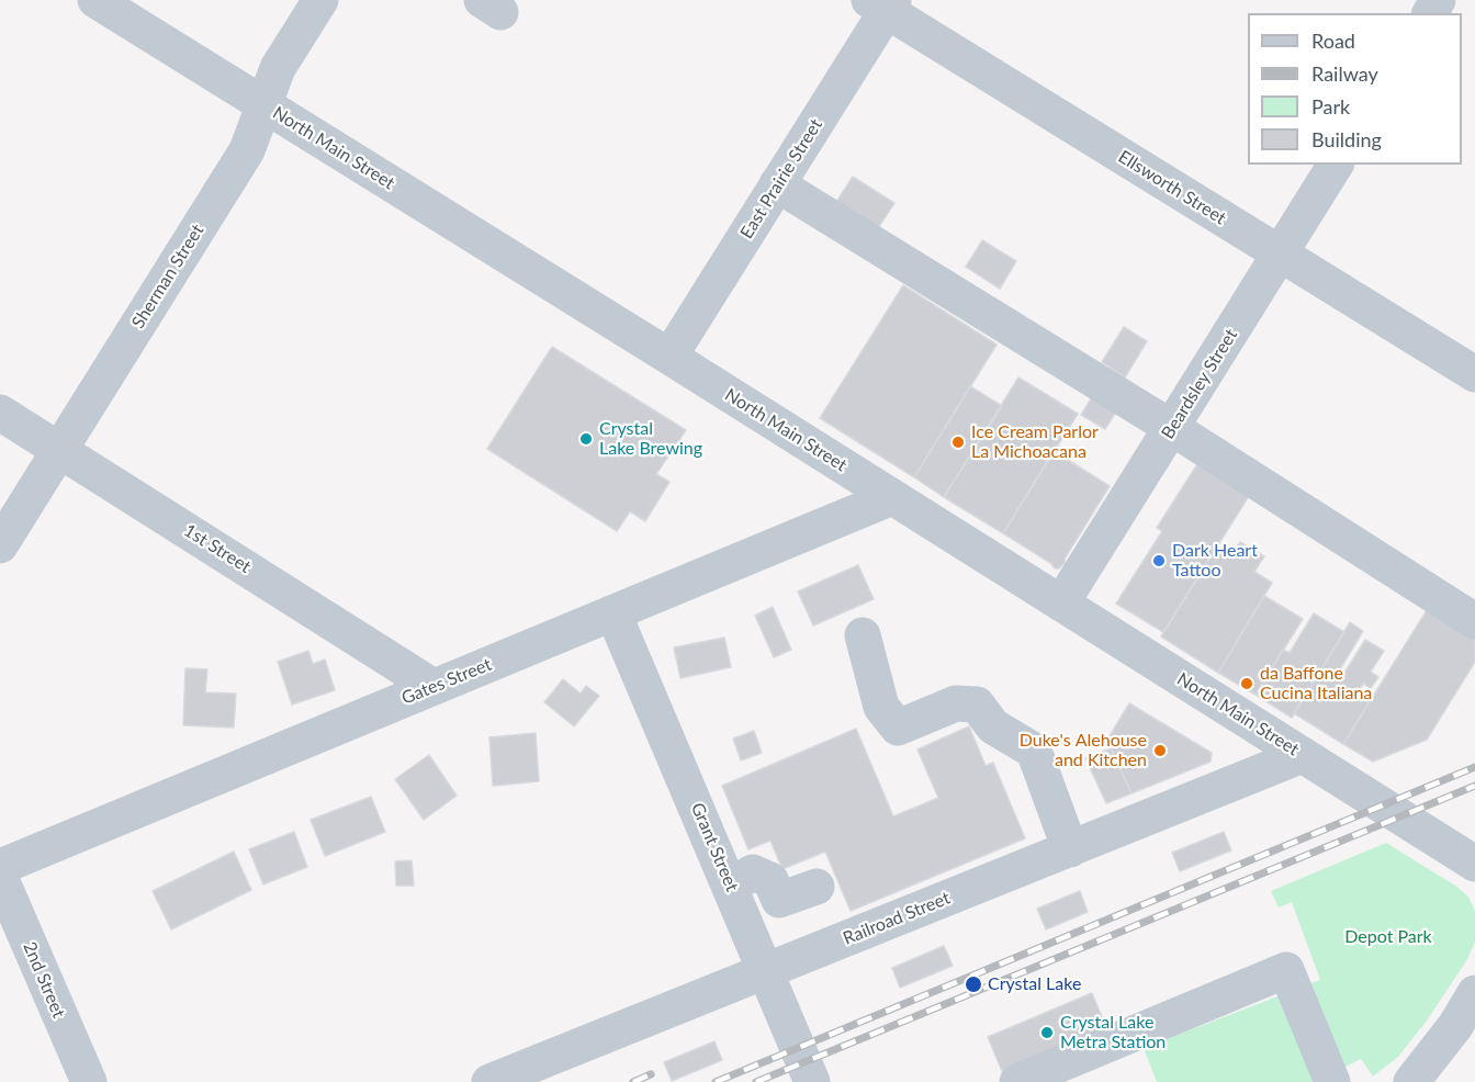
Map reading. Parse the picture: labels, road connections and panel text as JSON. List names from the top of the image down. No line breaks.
{"streets":{"street":["North Main Street","East Prairie Street","Ellsworth Street","Sherman Street","Beardsley Street","1st Street","Gates Street","Grant Street","Railroad Street","2nd Street"]},"crossings":[["North Main Street","East Prairie Street"],["North Main Street","Sherman Street"],["North Main Street","Beardsley Street"],["North Main Street","Gates Street"],["North Main Street","Railroad Street"],["East Prairie Street","Ellsworth Street"],["Ellsworth Street","Beardsley Street"],["Sherman Street","1st Street"],["1st Street","Gates Street"],["Gates Street","Grant Street"],["Grant Street","Railroad Street"]],"parks":["Depot Park"],"places":["Crystal Lake Brewing","Ice Cream Parlor La Michoacana","Dark Heart Tattoo","da Baffone Cucina Italiana","Duke's Alehouse and Kitchen","Crystal Lake","Crystal Lake Metra Station"],"legend":["Road","Railway","Park","Building"]}
